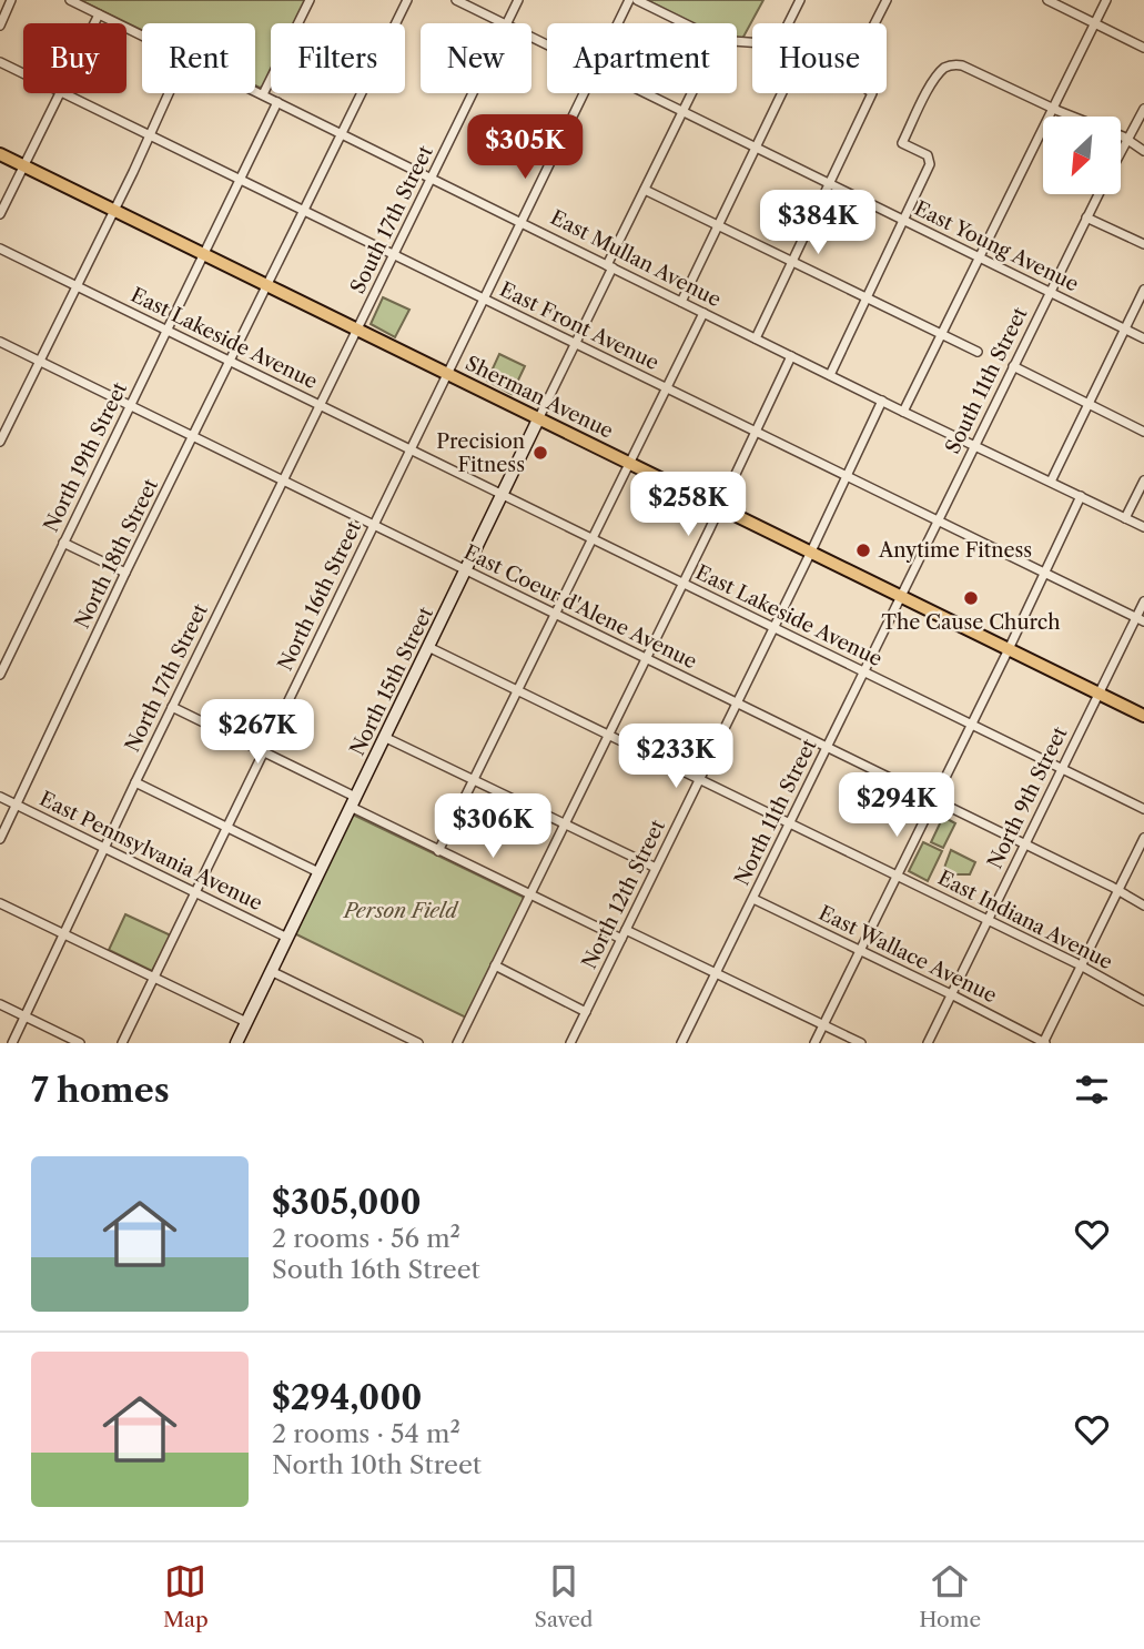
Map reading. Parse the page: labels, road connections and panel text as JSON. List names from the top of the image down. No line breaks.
{"streets":{"main road":["Sherman Avenue","North 15th Street"],"street":["South 17th Street","East Young Avenue","East Mullan Avenue","East Front Avenue","East Lakeside Avenue","South 11th Street","North 19th Street","North 18th Street","North 16th Street","East Coeur d'Alene Avenue","North 17th Street","North 9th Street","North 11th Street","East Pennsylvania Avenue","North 12th Street","East Indiana Avenue","East Wallace Avenue"]},"crossings":[["South 17th Street","East Mullan Avenue"],["South 17th Street","East Front Avenue"],["South 17th Street","Sherman Avenue"],["South 17th Street","North 17th Street"],["East Young Avenue","South 11th Street"],["East Mullan Avenue","South 11th Street"],["East Mullan Avenue","North 19th Street"],["East Mullan Avenue","North 18th Street"],["East Mullan Avenue","North 16th Street"],["East Mullan Avenue","North 12th Street"],["East Front Avenue","South 11th Street"],["East Front Avenue","North 19th Street"],["East Front Avenue","North 18th Street"],["East Front Avenue","North 16th Street"],["East Front Avenue","North 9th Street"],["East Front Avenue","North 12th Street"],["East Lakeside Avenue","North 19th Street"],["East Lakeside Avenue","North 18th Street"],["East Lakeside Avenue","North 16th Street"],["East Lakeside Avenue","North 17th Street"],["East Lakeside Avenue","North 15th Street"],["East Lakeside Avenue","North 9th Street"],["East Lakeside Avenue","North 11th Street"],["East Lakeside Avenue","North 12th Street"],["South 11th Street","Sherman Avenue"],["South 11th Street","North 11th Street"],["Sherman Avenue","North 19th Street"],["Sherman Avenue","North 18th Street"],["Sherman Avenue","North 16th Street"],["Sherman Avenue","North 17th Street"],["Sherman Avenue","North 15th Street"],["Sherman Avenue","North 9th Street"],["Sherman Avenue","North 11th Street"],["Sherman Avenue","North 12th Street"],["North 19th Street","East Coeur d'Alene Avenue"],["North 18th Street","East Coeur d'Alene Avenue"],["North 18th Street","East Pennsylvania Avenue"],["North 16th Street","East Coeur d'Alene Avenue"],["North 16th Street","East Pennsylvania Avenue"],["East Coeur d'Alene Avenue","North 17th Street"],["East Coeur d'Alene Avenue","North 15th Street"],["East Coeur d'Alene Avenue","North 9th Street"],["East Coeur d'Alene Avenue","North 11th Street"],["East Coeur d'Alene Avenue","North 12th Street"],["North 17th Street","East Pennsylvania Avenue"],["North 15th Street","East Pennsylvania Avenue"],["North 15th Street","East Indiana Avenue"],["North 9th Street","East Indiana Avenue"],["North 9th Street","East Wallace Avenue"],["North 11th Street","East Indiana Avenue"],["North 11th Street","East Wallace Avenue"],["North 12th Street","East Indiana Avenue"]],"parks":["Person Field"],"places":["Precision Fitness","Anytime Fitness","The Cause Church"],"north":"bottom left","page":{"chip":["Buy","Rent","Filters","New","Apartment","House"],"price":["$305K","$384K","$258K","$267K","$233K","$294K","$306K"],"heading":"7 homes","list":[{"name":"$305,000","note":"2 rooms · 56 m² · South 16th Street"},{"name":"$294,000","note":"2 rooms · 54 m² · North 10th Street"}],"tabs":["Map","Saved","Home"]}}
